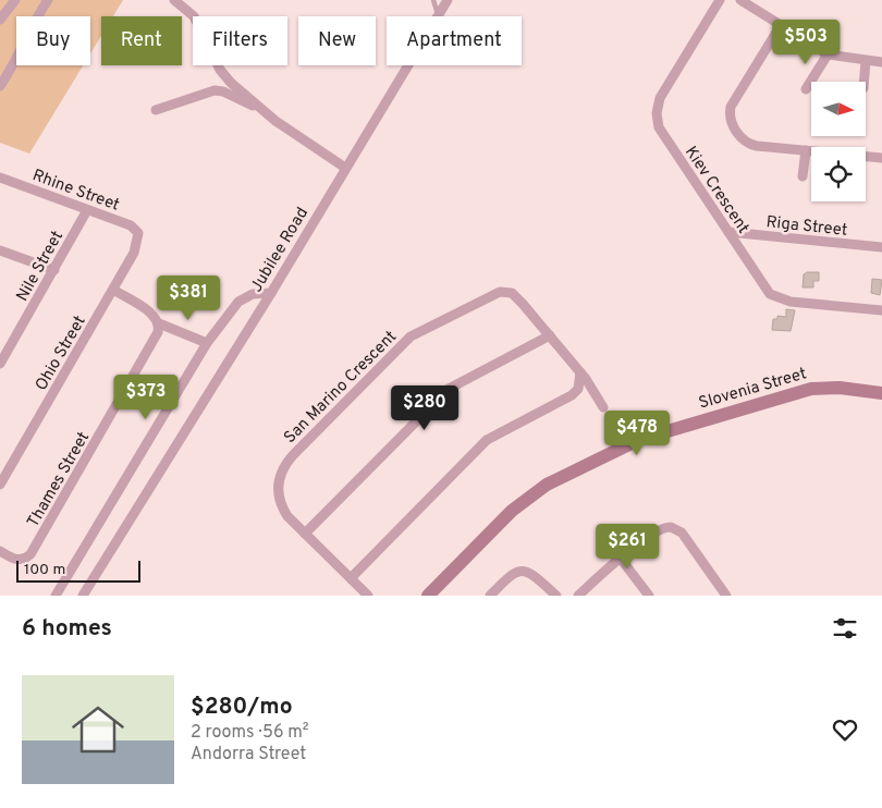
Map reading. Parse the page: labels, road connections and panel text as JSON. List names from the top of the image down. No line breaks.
{"streets":{"street":["Rhine Street","Kiev Crescent","Riga Street","Jubilee Road","Nile Street","Ohio Street","San Marino Crescent","Slovenia Street","Thames Street"]},"crossings":[["Rhine Street","Nile Street"],["Rhine Street","Ohio Street"],["Kiev Crescent","Riga Street"]],"scale_bar":"100 m","north":"right","page":{"chip":["Buy","Rent","Filters","New","Apartment"],"price":["$503","$381","$373","$280","$478","$261"],"scale":"100 m","heading":"6 homes","list":[{"name":"$280/mo","note":"2 rooms · 56 m² · Andorra Street"}]}}
